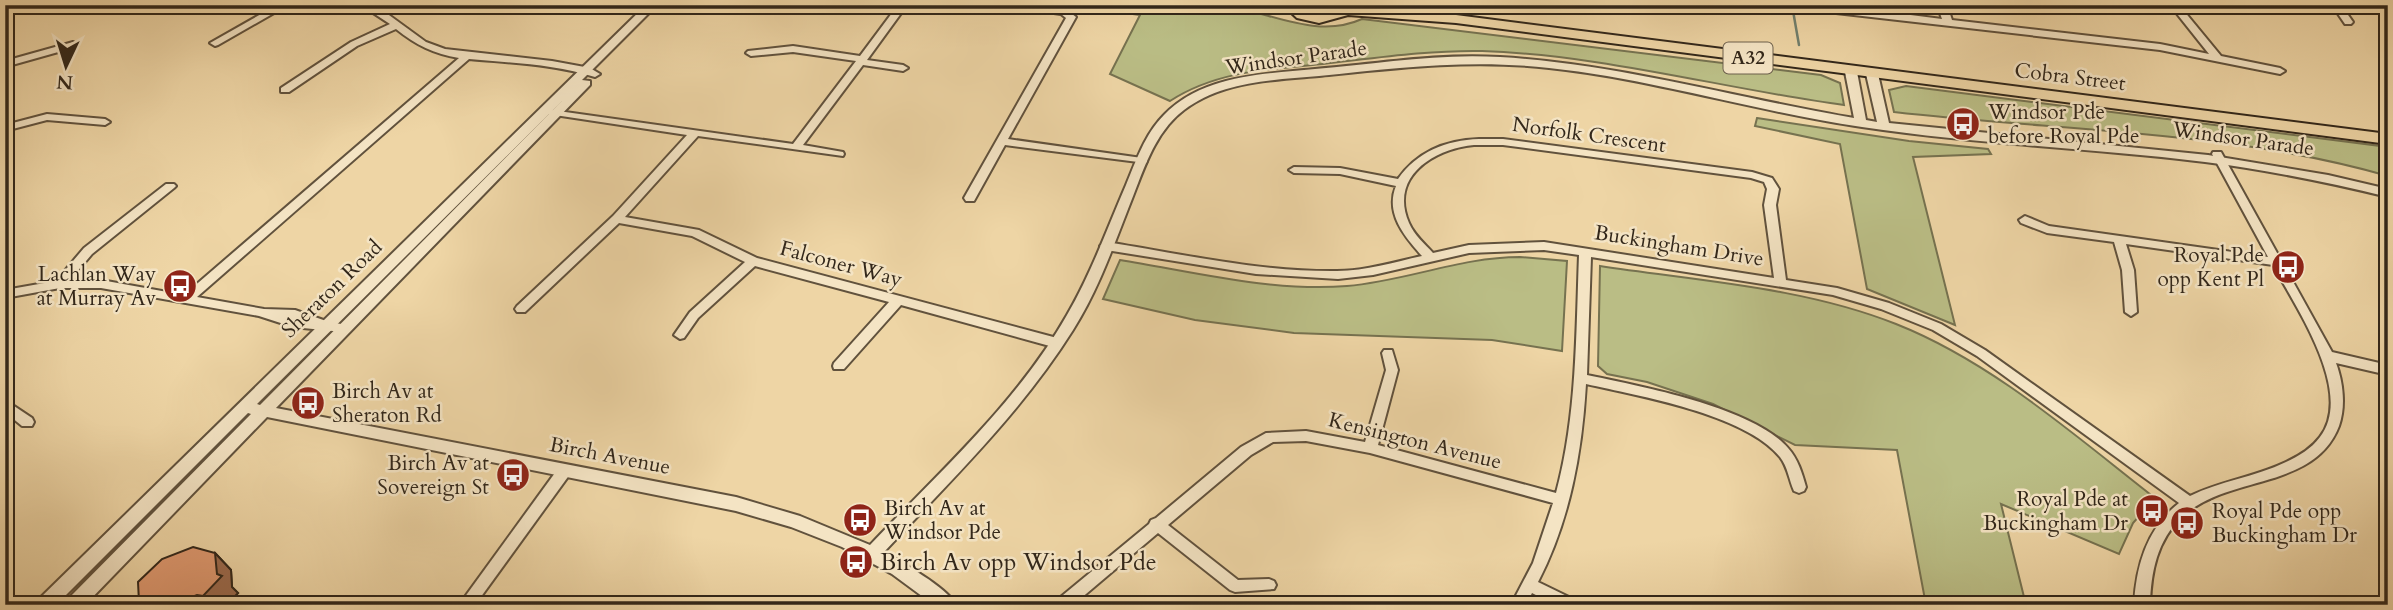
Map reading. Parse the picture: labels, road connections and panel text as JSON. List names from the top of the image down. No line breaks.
{"streets":{"highway":["A32","Cobra Street"],"street":["Windsor Parade","Norfolk Crescent","Buckingham Drive","Falconer Way","Sheraton Road","Kensington Avenue","Birch Avenue"]},"crossings":[["Windsor Parade","Buckingham Drive"],["Windsor Parade","Falconer Way"],["Windsor Parade","Birch Avenue"],["A32","Cobra Street"],["Norfolk Crescent","Buckingham Drive"],["Sheraton Road","Birch Avenue"]],"places":{"bus stop":["Windsor Pde before Royal Pde","Royal Pde opp Kent Pl","Lachlan Way at Murray Av","Birch Av at Sheraton Rd","Birch Av at Sovereign St","Royal Pde at Buckingham Dr","Birch Av at Windsor Pde","Royal Pde opp Buckingham Dr","Birch Av opp Windsor Pde"]},"north":"bottom"}
